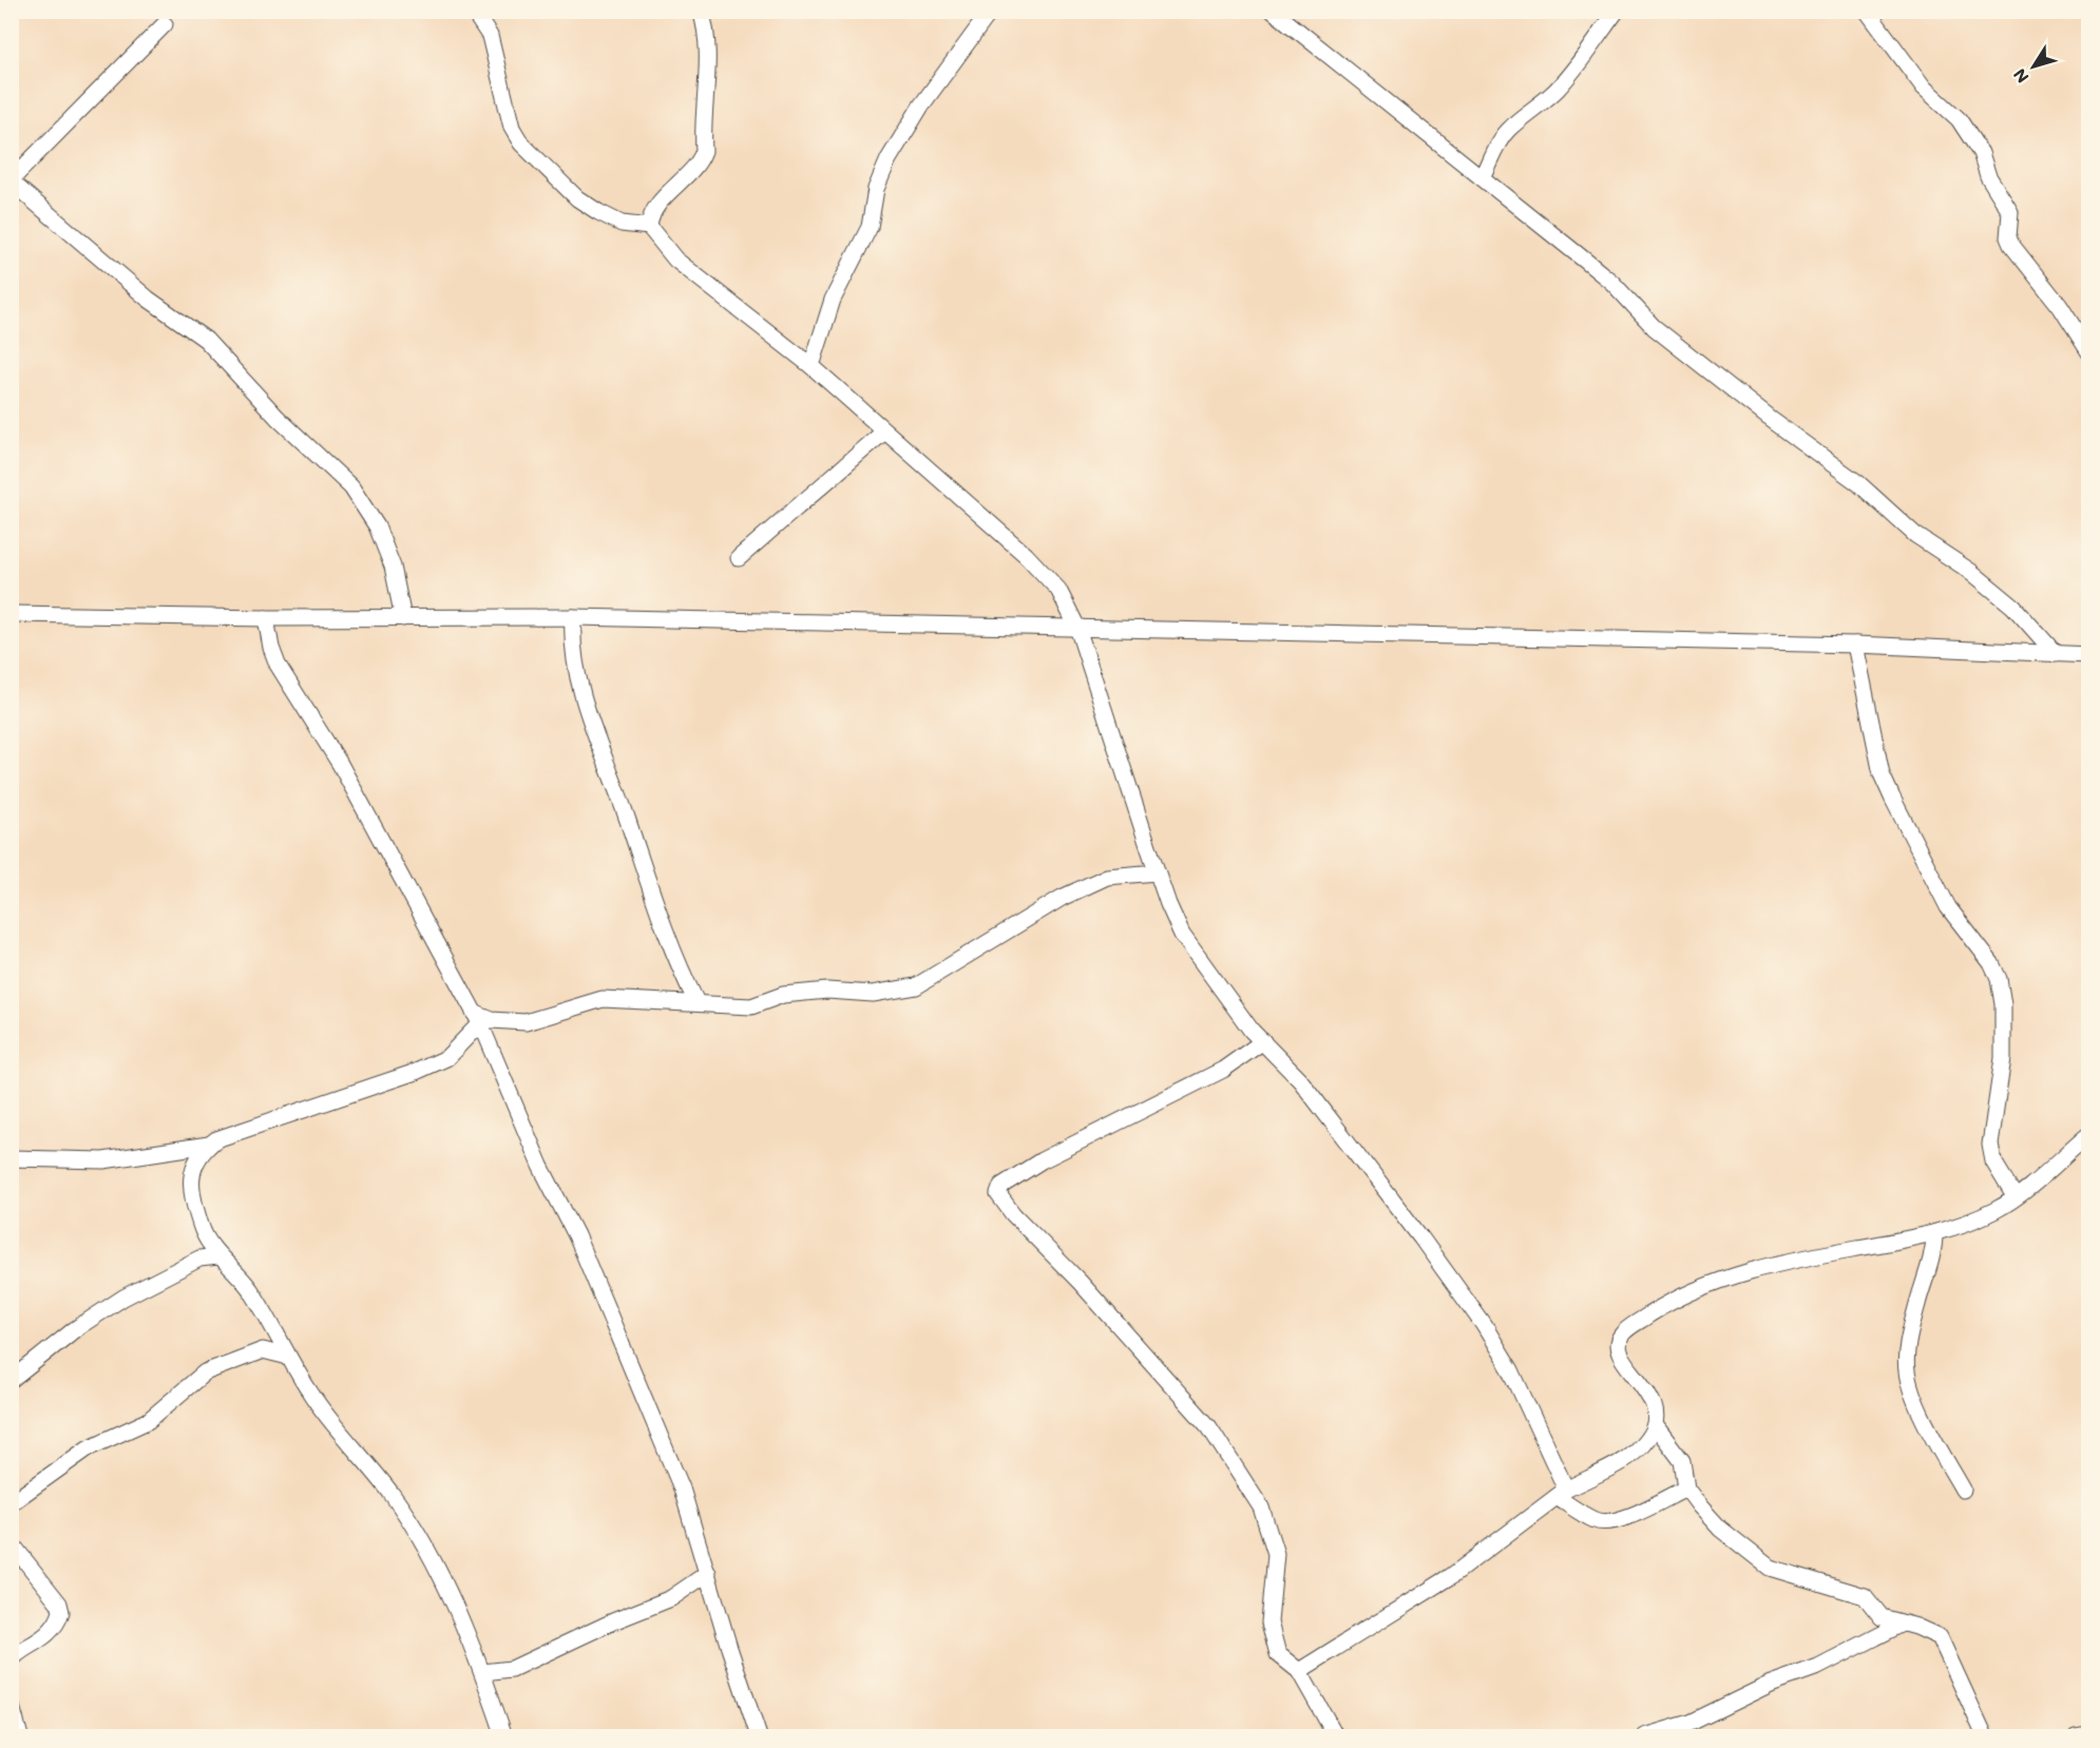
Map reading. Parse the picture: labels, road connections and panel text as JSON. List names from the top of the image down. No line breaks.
{"north":"bottom left"}
